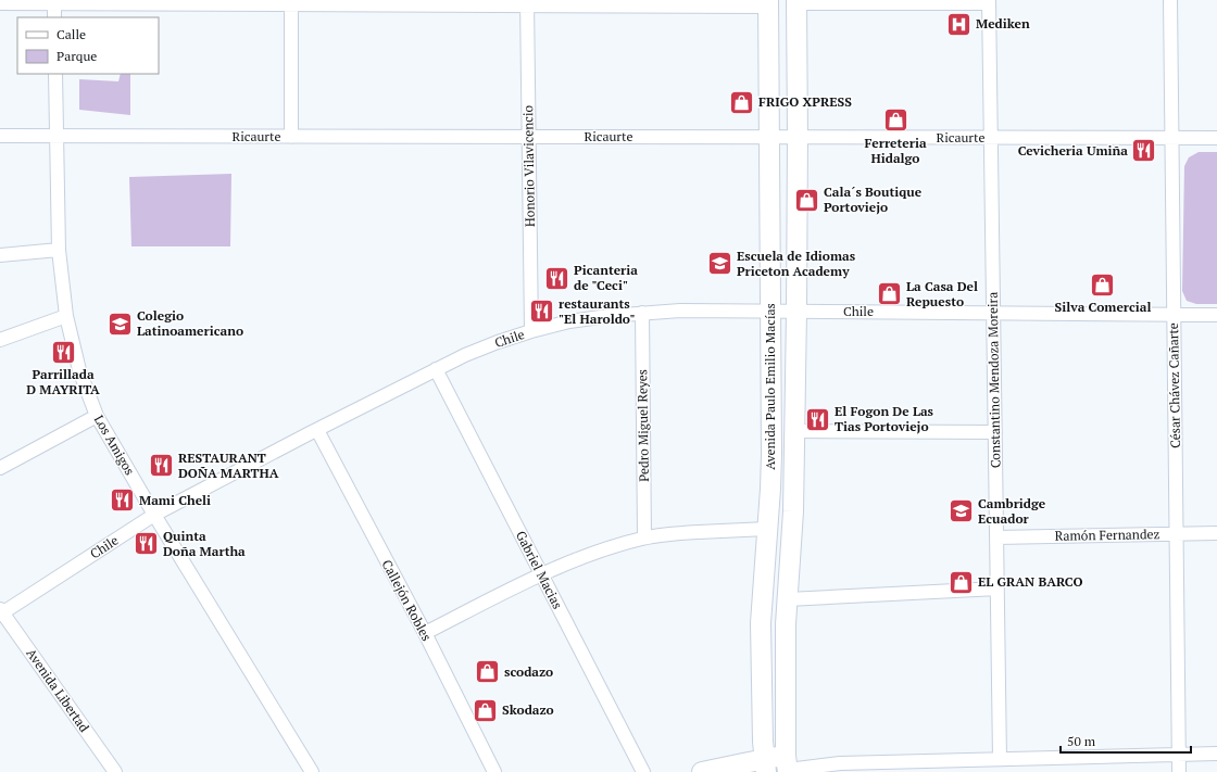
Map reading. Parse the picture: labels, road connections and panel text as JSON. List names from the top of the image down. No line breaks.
{"streets":{"main road":["Avenida Paulo Emilio Macías"],"street":["Ricaurte","Honorio Vilavicencio","Chile","Constantino Mendoza Moreira","César Chávez Cañarte","Pedro Miguel Reyes","Los Amigos","Ramón Fernandez","Gabriel Macias","Callejón Robles","Avenida Libertad"]},"crossings":[["Ricaurte","Honorio Vilavicencio"],["Ricaurte","Constantino Mendoza Moreira"],["Ricaurte","César Chávez Cañarte"],["Ricaurte","Avenida Paulo Emilio Macías"],["Ricaurte","Los Amigos"],["Honorio Vilavicencio","Chile"],["Chile","Constantino Mendoza Moreira"],["Chile","César Chávez Cañarte"],["Chile","Avenida Paulo Emilio Macías"],["Chile","Pedro Miguel Reyes"],["Chile","Los Amigos"],["Chile","Gabriel Macias"],["Chile","Callejón Robles"],["Chile","Avenida Libertad"],["Constantino Mendoza Moreira","Ramón Fernandez"],["César Chávez Cañarte","Ramón Fernandez"]],"places":{"hospital":["Mediken"],"shop":["FRIGO XPRESS","Ferreteria Hidalgo","Cala´s Boutique Portoviejo","Silva Comercial","La Casa Del Repuesto","EL GRAN BARCO","scodazo","Skodazo"],"restaurant":["Cevicheria Umiña","Picanteria de \"Ceci\"","restaurants \"El Haroldo\"","Parrillada D MAYRITA","El Fogon De Las Tias Portoviejo","RESTAURANT DOÑA MARTHA","Mami Cheli","Quinta Doña Martha"],"school or university":["Escuela de Idiomas Priceton Academy","Colegio Latinoamericano","Cambridge Ecuador"]},"legend":["Calle","Parque"],"scale_bar":"50 m"}
